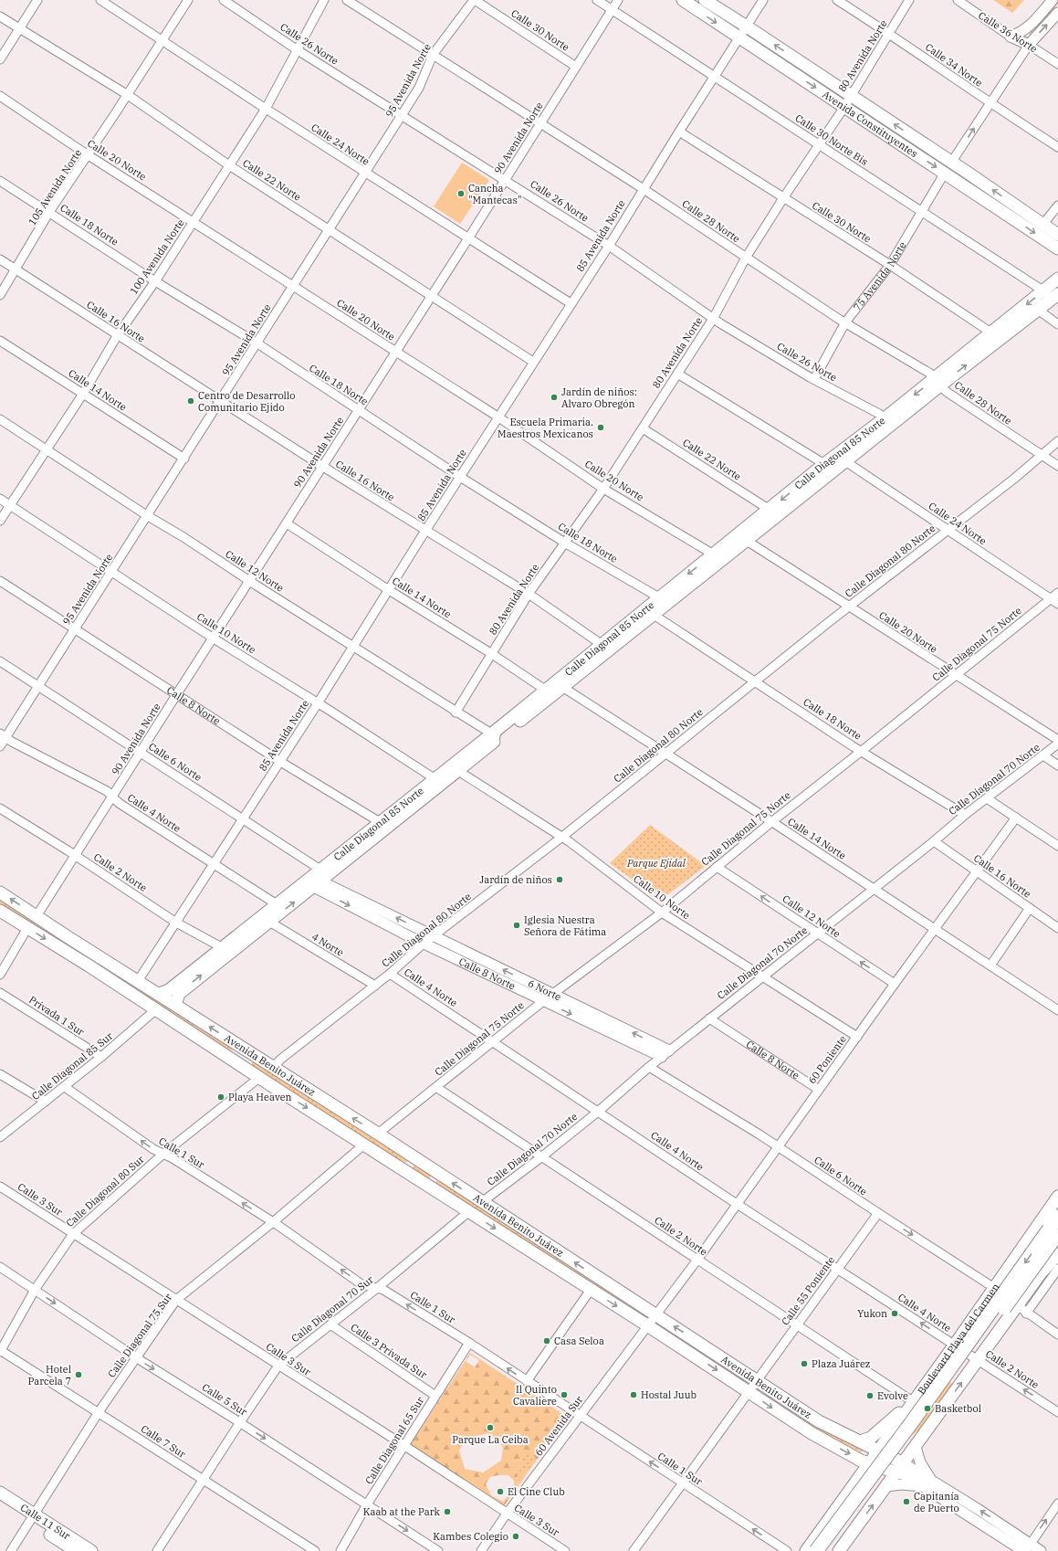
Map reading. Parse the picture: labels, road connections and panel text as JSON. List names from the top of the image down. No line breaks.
{"streets":{"main road":["Avenida Constituyentes","Calle Diagonal 85 Norte","Avenida Benito Juárez","Boulevard Playa del Carmen","Calle 11 Sur"],"street":["Calle 30 Norte","Calle 36 Norte","Calle 26 Norte","80 Avenida Norte","Calle 34 Norte","95 Avenida Norte","90 Avenida Norte","Calle 30 Norte Bis","Calle 24 Norte","Calle 20 Norte","Calle 22 Norte","105 Avenida Norte","Calle 28 Norte","Calle 18 Norte","85 Avenida Norte","100 Avenida Norte","75 Avenida Norte","Calle 16 Norte","Calle 14 Norte","Calle Diagonal 80 Norte","Calle 12 Norte","Calle 10 Norte","Calle Diagonal 75 Norte","Calle 8 Norte","Calle 6 Norte","Calle Diagonal 70 Norte","Calle 4 Norte","Calle 2 Norte","4 Norte","6 Norte","Privada 1 Sur","60 Poniente","Calle Diagonal 85 Sur","Calle 1 Sur","Calle Diagonal 80 Sur","Calle 3 Sur","Calle 55 Poniente","Calle Diagonal 70 Sur","Calle Diagonal 75 Sur","Calle 3 Privada Sur","Calle 5 Sur","60 Avenida Sur","Calle Diagonal 65 Sur","Calle 7 Sur"]},"crossings":[["Calle 30 Norte","80 Avenida Norte"],["Calle 30 Norte","95 Avenida Norte"],["Calle 30 Norte","90 Avenida Norte"],["Calle 30 Norte","85 Avenida Norte"],["Calle 30 Norte","75 Avenida Norte"],["Calle 30 Norte","Calle Diagonal 85 Norte"],["Calle 26 Norte","80 Avenida Norte"],["Calle 26 Norte","95 Avenida Norte"],["Calle 26 Norte","90 Avenida Norte"],["Calle 26 Norte","85 Avenida Norte"],["Calle 26 Norte","100 Avenida Norte"],["Calle 26 Norte","75 Avenida Norte"],["Calle 26 Norte","Calle Diagonal 85 Norte"],["80 Avenida Norte","Calle 34 Norte"],["80 Avenida Norte","Avenida Constituyentes"],["80 Avenida Norte","Calle 30 Norte Bis"],["80 Avenida Norte","Calle 20 Norte"],["80 Avenida Norte","Calle 22 Norte"],["80 Avenida Norte","Calle 28 Norte"],["80 Avenida Norte","Calle 18 Norte"],["80 Avenida Norte","Calle 16 Norte"],["80 Avenida Norte","Calle 14 Norte"],["80 Avenida Norte","Calle 12 Norte"],["95 Avenida Norte","Calle 24 Norte"],["95 Avenida Norte","Calle 20 Norte"],["95 Avenida Norte","Calle 22 Norte"],["95 Avenida Norte","Calle 28 Norte"],["95 Avenida Norte","Calle 18 Norte"],["95 Avenida Norte","Calle 16 Norte"],["95 Avenida Norte","Calle 14 Norte"],["95 Avenida Norte","Calle 12 Norte"],["95 Avenida Norte","Calle 10 Norte"],["95 Avenida Norte","Calle 8 Norte"],["95 Avenida Norte","Calle 6 Norte"],["95 Avenida Norte","Calle 4 Norte"],["Avenida Constituyentes","85 Avenida Norte"],["Avenida Constituyentes","75 Avenida Norte"],["90 Avenida Norte","Calle 30 Norte Bis"],["90 Avenida Norte","Calle 24 Norte"],["90 Avenida Norte","Calle 20 Norte"],["90 Avenida Norte","Calle 22 Norte"],["90 Avenida Norte","Calle 28 Norte"],["90 Avenida Norte","Calle 18 Norte"],["90 Avenida Norte","Calle 16 Norte"],["90 Avenida Norte","Calle 14 Norte"],["90 Avenida Norte","Calle 12 Norte"],["90 Avenida Norte","Calle 10 Norte"],["90 Avenida Norte","Calle 8 Norte"],["90 Avenida Norte","Calle 6 Norte"],["90 Avenida Norte","Calle 4 Norte"],["90 Avenida Norte","Calle 2 Norte"],["90 Avenida Norte","Avenida Benito Juárez"],["Calle 30 Norte Bis","85 Avenida Norte"],["Calle 30 Norte Bis","75 Avenida Norte"],["Calle 30 Norte Bis","Calle Diagonal 85 Norte"],["Calle 24 Norte","105 Avenida Norte"],["Calle 24 Norte","85 Avenida Norte"],["Calle 24 Norte","100 Avenida Norte"],["Calle 24 Norte","Calle Diagonal 85 Norte"],["Calle 24 Norte","Calle Diagonal 80 Norte"],["Calle 24 Norte","Calle Diagonal 75 Norte"],["Calle 20 Norte","105 Avenida Norte"],["Calle 20 Norte","85 Avenida Norte"],["Calle 20 Norte","100 Avenida Norte"],["Calle 20 Norte","Calle Diagonal 85 Norte"],["Calle 20 Norte","Calle Diagonal 80 Norte"],["Calle 20 Norte","Calle Diagonal 75 Norte"],["Calle 22 Norte","105 Avenida Norte"],["Calle 22 Norte","85 Avenida Norte"],["Calle 22 Norte","100 Avenida Norte"],["Calle 22 Norte","Calle Diagonal 85 Norte"],["105 Avenida Norte","Calle 18 Norte"],["105 Avenida Norte","Calle 16 Norte"],["Calle 28 Norte","85 Avenida Norte"],["Calle 28 Norte","75 Avenida Norte"],["Calle 28 Norte","Calle Diagonal 85 Norte"],["Calle 28 Norte","Calle Diagonal 80 Norte"],["Calle 18 Norte","85 Avenida Norte"],["Calle 18 Norte","100 Avenida Norte"],["Calle 18 Norte","Calle Diagonal 85 Norte"],["Calle 18 Norte","Calle Diagonal 80 Norte"],["Calle 18 Norte","Calle Diagonal 75 Norte"],["Calle 18 Norte","Calle Diagonal 70 Norte"],["85 Avenida Norte","Calle 16 Norte"],["85 Avenida Norte","Calle 14 Norte"],["85 Avenida Norte","Calle 12 Norte"],["85 Avenida Norte","Calle 10 Norte"],["85 Avenida Norte","Calle 8 Norte"],["85 Avenida Norte","Calle 6 Norte"],["85 Avenida Norte","Calle 4 Norte"],["85 Avenida Norte","Calle 2 Norte"],["85 Avenida Norte","Avenida Benito Juárez"],["100 Avenida Norte","Calle 16 Norte"],["100 Avenida Norte","Calle 14 Norte"],["100 Avenida Norte","Calle 12 Norte"],["100 Avenida Norte","Calle 10 Norte"],["Calle 16 Norte","Calle Diagonal 85 Norte"],["Calle 16 Norte","Calle Diagonal 70 Norte"],["Calle 16 Norte","60 Poniente"],["Calle 14 Norte","Calle Diagonal 85 Norte"],["Calle 14 Norte","Calle Diagonal 80 Norte"],["Calle 14 Norte","Calle Diagonal 75 Norte"],["Calle 14 Norte","Calle Diagonal 70 Norte"],["Calle 14 Norte","60 Poniente"],["Calle Diagonal 85 Norte","Calle 12 Norte"],["Calle Diagonal 85 Norte","Calle 10 Norte"],["Calle Diagonal 85 Norte","Calle 8 Norte"],["Calle Diagonal 85 Norte","Calle 6 Norte"],["Calle Diagonal 85 Norte","Calle 4 Norte"],["Calle Diagonal 85 Norte","Calle 2 Norte"],["Calle Diagonal 85 Norte","4 Norte"],["Calle Diagonal 85 Norte","6 Norte"],["Calle Diagonal 85 Norte","Avenida Benito Juárez"],["Calle Diagonal 80 Norte","Calle 10 Norte"],["Calle Diagonal 80 Norte","Calle 8 Norte"],["Calle Diagonal 80 Norte","Calle 4 Norte"],["Calle Diagonal 80 Norte","4 Norte"],["Calle Diagonal 80 Norte","6 Norte"],["Calle Diagonal 80 Norte","Avenida Benito Juárez"],["Calle 12 Norte","Calle Diagonal 75 Norte"],["Calle 12 Norte","Calle Diagonal 70 Norte"],["Calle 12 Norte","60 Poniente"],["Calle 10 Norte","Calle Diagonal 75 Norte"],["Calle 10 Norte","Calle Diagonal 70 Norte"],["Calle 10 Norte","60 Poniente"],["Calle Diagonal 75 Norte","Calle 8 Norte"],["Calle Diagonal 75 Norte","Calle 4 Norte"],["Calle Diagonal 75 Norte","Calle 2 Norte"],["Calle Diagonal 75 Norte","6 Norte"],["Calle Diagonal 75 Norte","Avenida Benito Juárez"],["Calle 8 Norte","Calle 6 Norte"],["Calle 8 Norte","Calle Diagonal 70 Norte"],["Calle 8 Norte","6 Norte"],["Calle 8 Norte","60 Poniente"],["Calle 6 Norte","Calle Diagonal 70 Norte"],["Calle 6 Norte","6 Norte"],["Calle 6 Norte","60 Poniente"],["Calle 6 Norte","Calle 55 Poniente"],["Calle 6 Norte","Boulevard Playa del Carmen"],["Calle Diagonal 70 Norte","Calle 4 Norte"],["Calle Diagonal 70 Norte","Calle 2 Norte"],["Calle Diagonal 70 Norte","6 Norte"],["Calle Diagonal 70 Norte","Avenida Benito Juárez"],["Calle 4 Norte","Calle 2 Norte"],["Calle 4 Norte","60 Poniente"],["Calle 4 Norte","Calle 55 Poniente"],["Calle 4 Norte","Boulevard Playa del Carmen"],["Calle 2 Norte","60 Poniente"],["Calle 2 Norte","Calle 55 Poniente"],["Calle 2 Norte","Boulevard Playa del Carmen"],["Privada 1 Sur","Calle Diagonal 85 Sur"],["60 Poniente","Avenida Benito Juárez"],["60 Poniente","60 Avenida Sur"],["Avenida Benito Juárez","Calle Diagonal 85 Sur"],["Avenida Benito Juárez","Calle Diagonal 80 Sur"],["Avenida Benito Juárez","Calle 55 Poniente"],["Avenida Benito Juárez","Calle Diagonal 70 Sur"],["Avenida Benito Juárez","Calle Diagonal 75 Sur"],["Avenida Benito Juárez","Boulevard Playa del Carmen"],["Avenida Benito Juárez","60 Avenida Sur"],["Calle Diagonal 85 Sur","Calle 1 Sur"],["Calle 1 Sur","Calle Diagonal 80 Sur"],["Calle 1 Sur","Calle 55 Poniente"],["Calle 1 Sur","Calle Diagonal 70 Sur"],["Calle 1 Sur","Calle Diagonal 75 Sur"],["Calle 1 Sur","60 Avenida Sur"],["Calle 1 Sur","Calle Diagonal 65 Sur"],["Calle Diagonal 80 Sur","Calle 3 Sur"],["Calle Diagonal 80 Sur","Calle 5 Sur"],["Calle Diagonal 80 Sur","Calle 7 Sur"],["Calle 3 Sur","Calle Diagonal 70 Sur"],["Calle 3 Sur","Calle Diagonal 75 Sur"],["Calle 3 Sur","60 Avenida Sur"],["Calle 3 Sur","Calle Diagonal 65 Sur"],["Calle Diagonal 70 Sur","Calle 3 Privada Sur"],["Calle Diagonal 70 Sur","Calle 5 Sur"],["Calle Diagonal 70 Sur","Calle 7 Sur"],["Calle Diagonal 75 Sur","Calle 5 Sur"],["Calle Diagonal 75 Sur","Calle 7 Sur"],["Calle Diagonal 75 Sur","Calle 11 Sur"],["Calle 3 Privada Sur","Calle Diagonal 65 Sur"],["Calle 5 Sur","Calle Diagonal 65 Sur"]],"one_way":["6 Norte","Calle 1 Sur","Calle 5 Sur"],"parks":["Parque Ejidal"],"places":["Cancha \"Mantecas\"","Jardín de niños: Alvaro Obregón","Centro de Desarrollo Comunitario Ejido","Escuela Primaria. Maestros Mexicanos","Jardín de niños","Iglesia Nuestra Señora de Fátima","Playa Heaven","Yukon","Casa Seloa","Plaza Juárez","Hotel Parcela 7","Il Quinto Cavaliere","Hostal Juub","Evolve","Basketbol","Parque La Ceiba","El Cine Club","Capitanía de Puerto","Kaab at the Park","Kambes Colegio"]}
